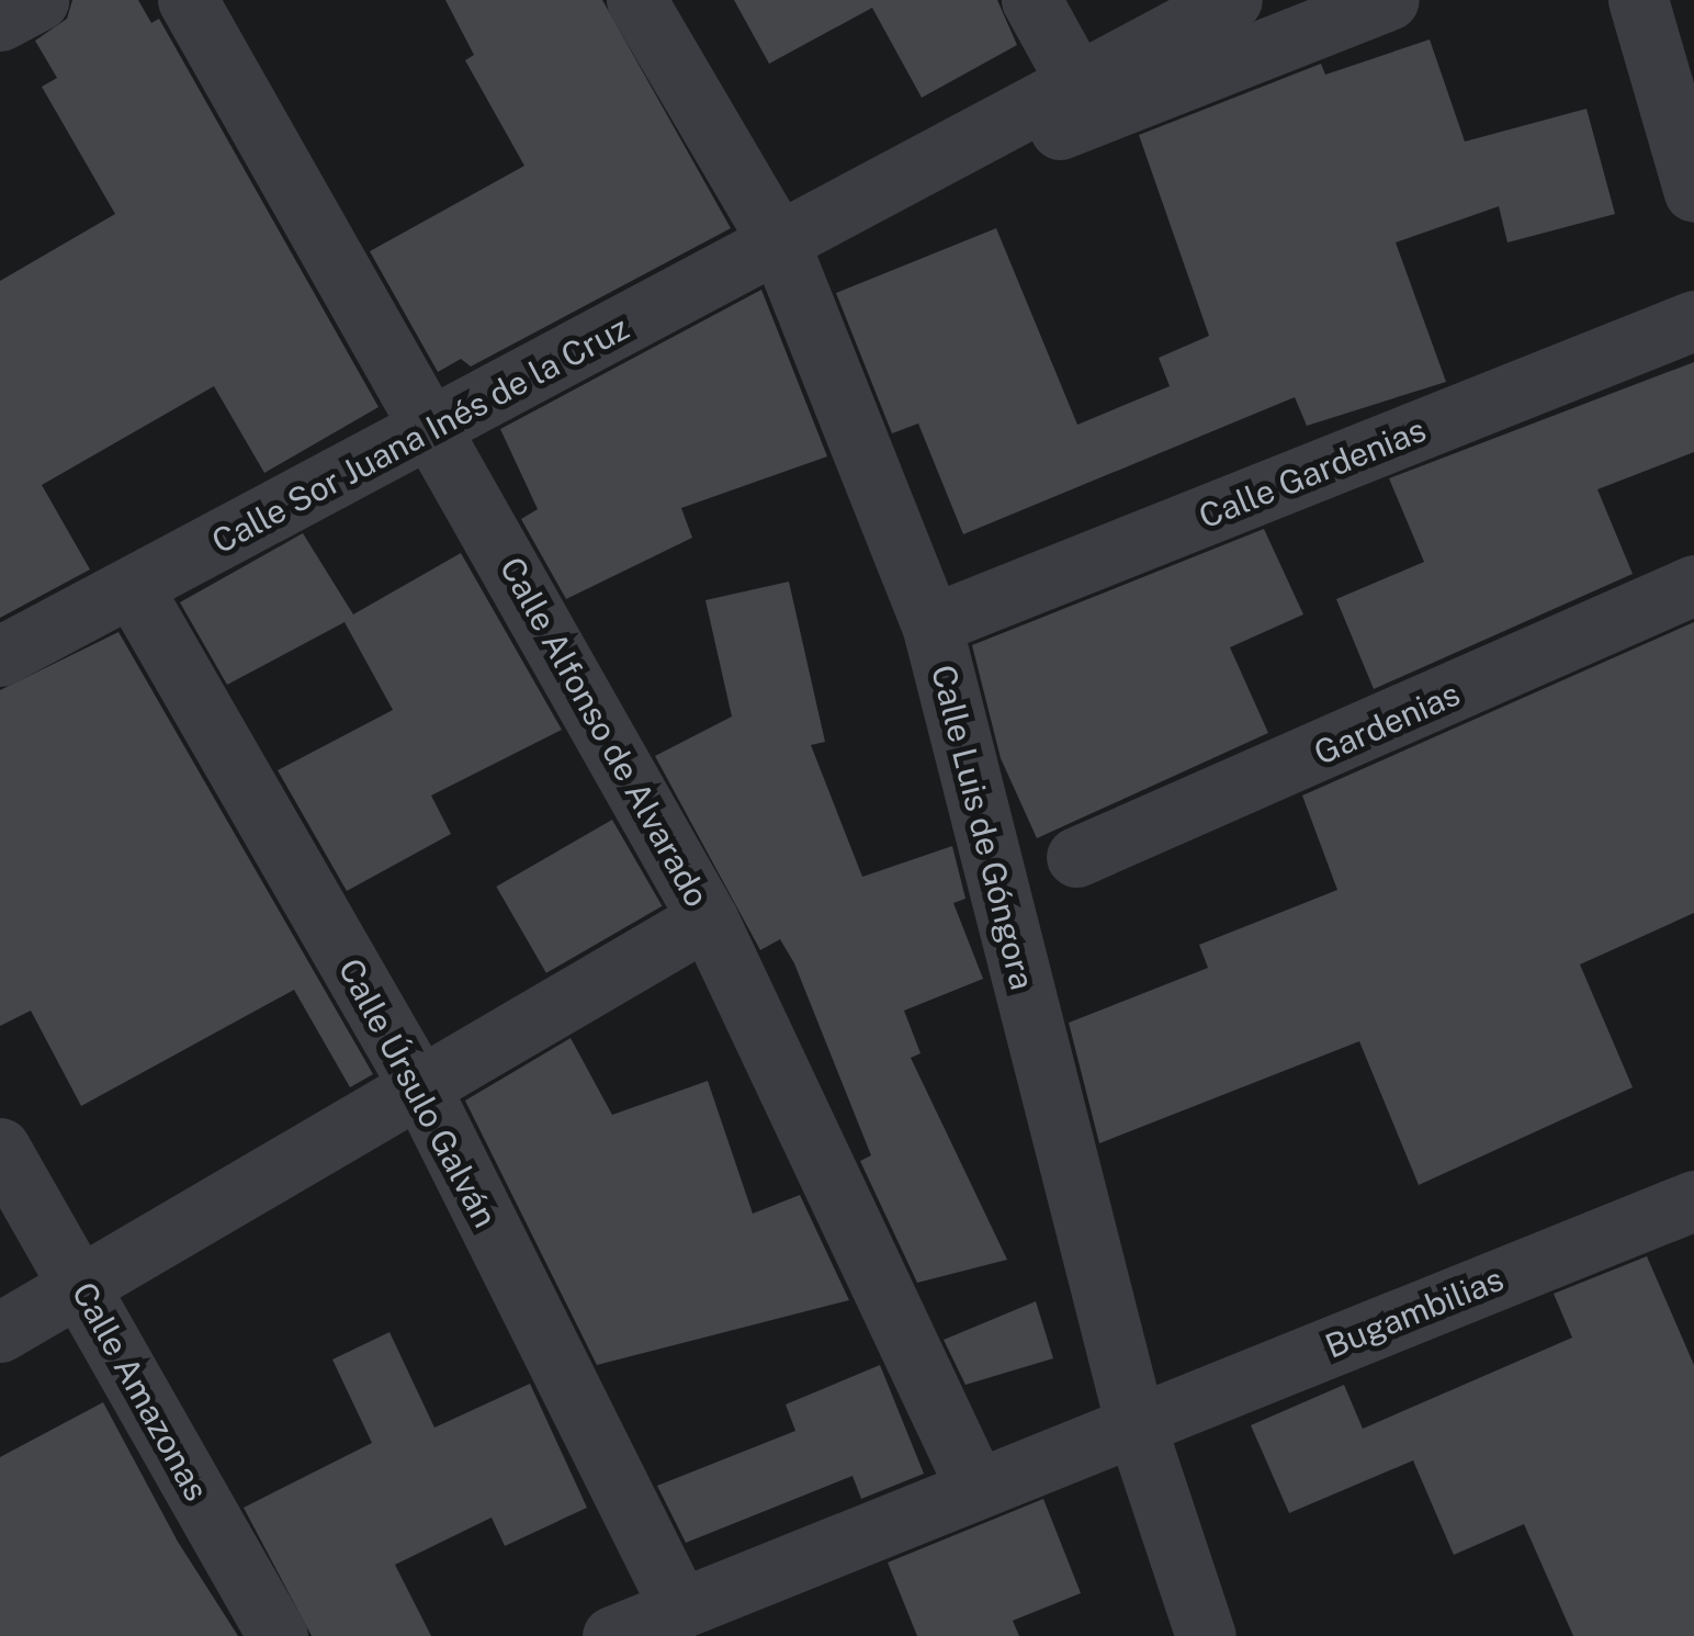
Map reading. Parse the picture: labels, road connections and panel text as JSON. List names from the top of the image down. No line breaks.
{"streets":{"street":["Calle Sor Juana Inés de la Cruz","Calle Gardenias","Gardenias","Calle Alfonso de Alvarado","Calle Luis de Góngora","Calle Úrsulo Galván","Bugambilias","Calle Amazonas"]},"crossings":[["Calle Sor Juana Inés de la Cruz","Calle Alfonso de Alvarado"],["Calle Sor Juana Inés de la Cruz","Calle Luis de Góngora"],["Calle Sor Juana Inés de la Cruz","Calle Úrsulo Galván"],["Calle Gardenias","Calle Luis de Góngora"],["Calle Alfonso de Alvarado","Bugambilias"],["Calle Luis de Góngora","Bugambilias"],["Calle Úrsulo Galván","Bugambilias"]]}
